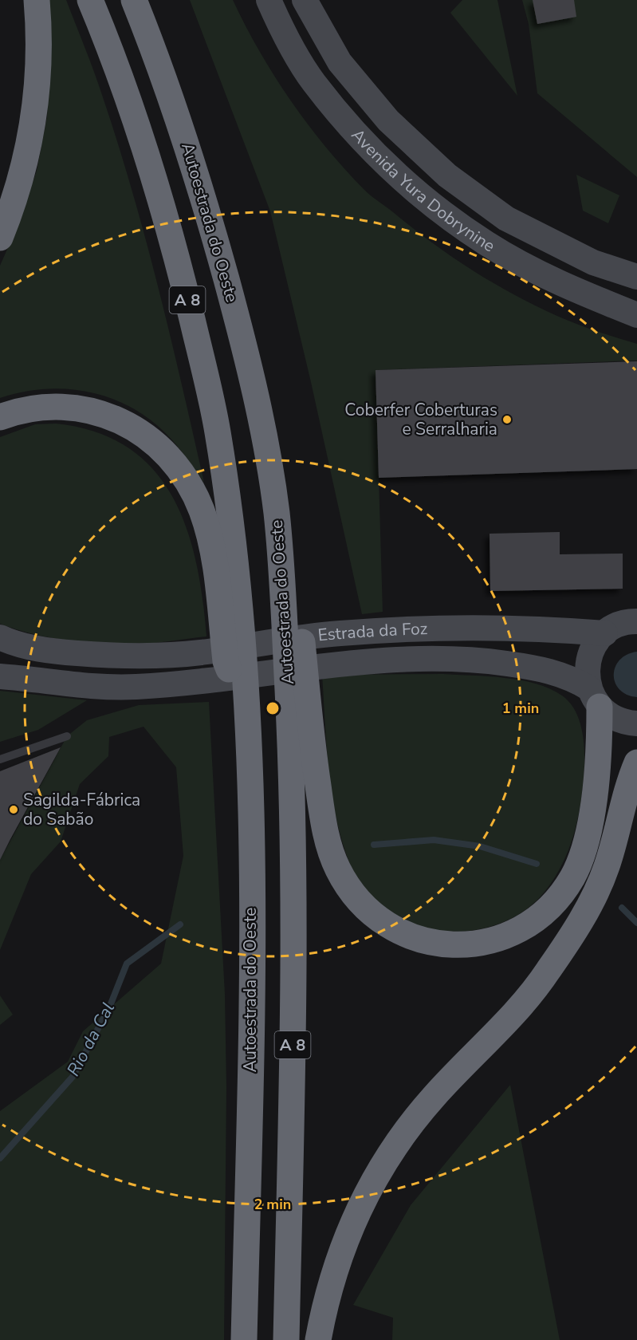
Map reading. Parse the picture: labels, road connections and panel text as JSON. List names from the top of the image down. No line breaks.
{"streets":{"highway":["Autoestrada do Oeste","A 8"],"main road":["Avenida Yura Dobrynine","Estrada da Foz"]},"water":["Rio da Cal"],"places":["Coberfer Coberturas e Serralharia","Sagilda-Fábrica do Sabão"],"rings":["1 min","2 min"]}
